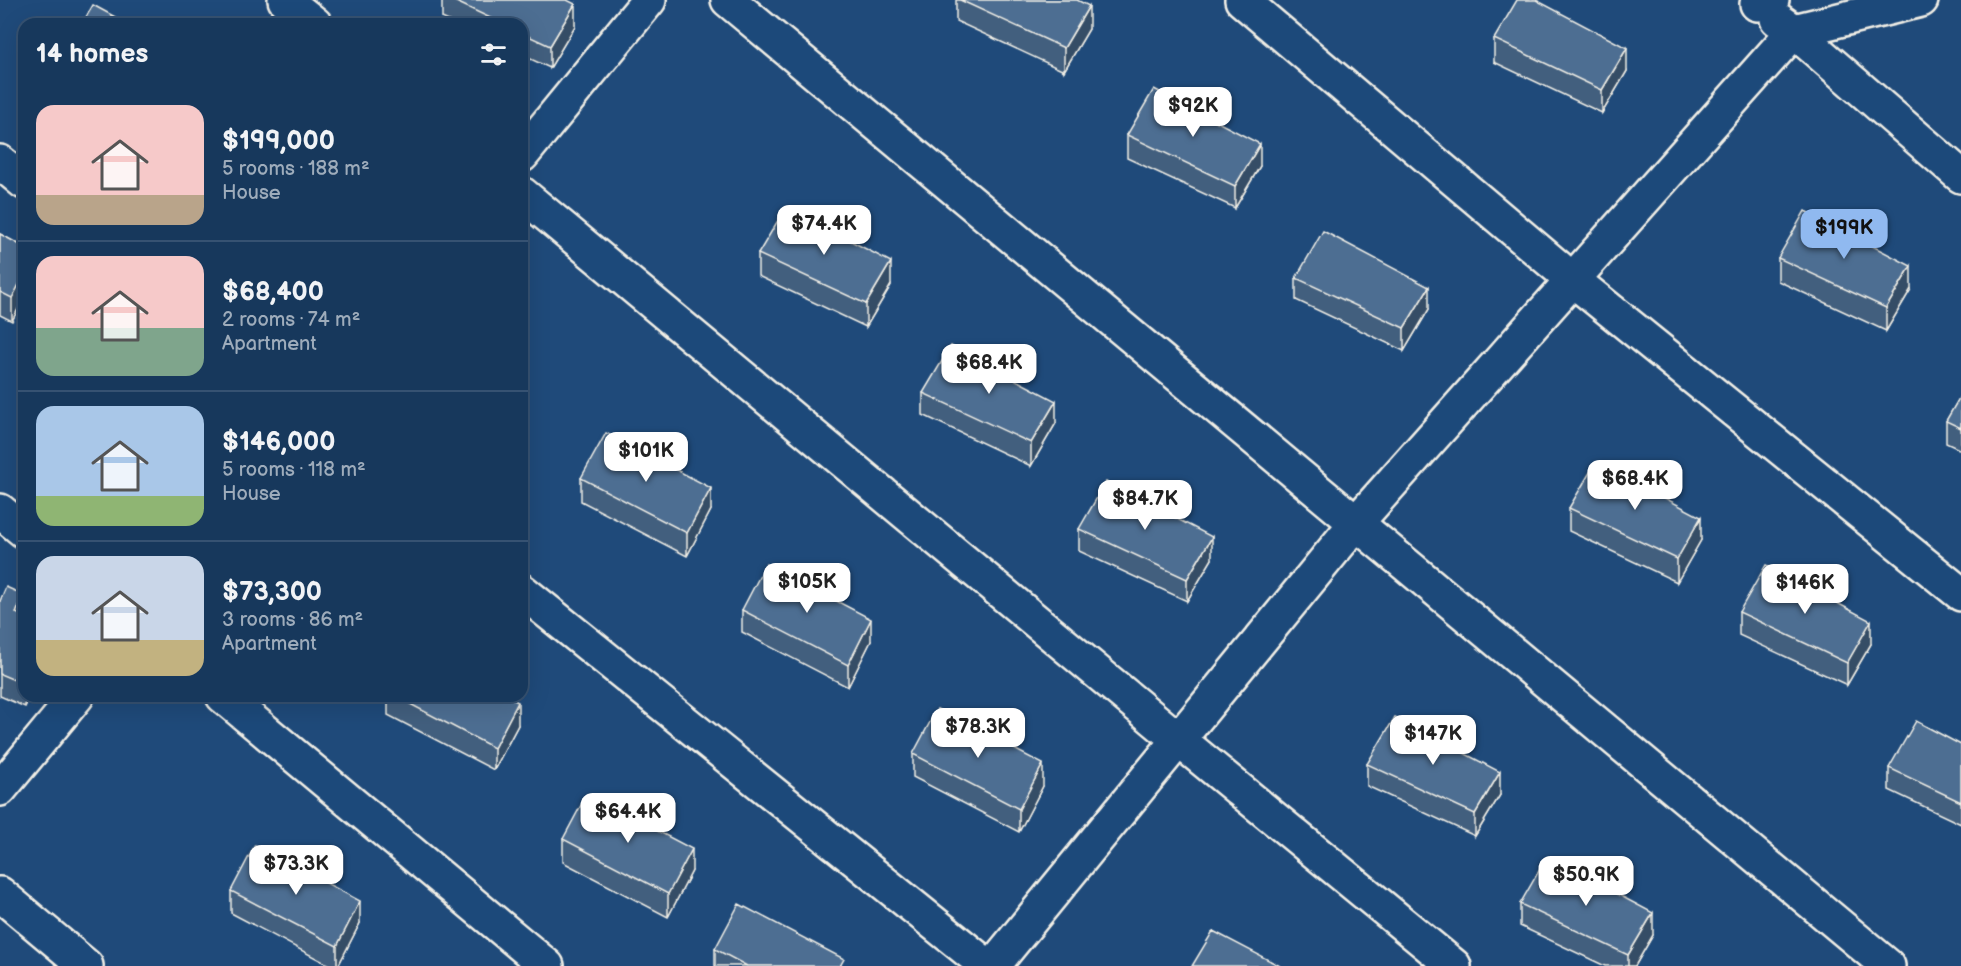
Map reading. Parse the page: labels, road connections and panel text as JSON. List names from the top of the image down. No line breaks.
{"page":{"heading":"14 homes","price":["$92K","$74.4K","$199K","$68.4K","$101K","$68.4K","$84.7K","$105K","$146K","$78.3K","$147K","$64.4K","$73.3K","$50.9K"],"list":[{"name":"$199,000","note":"5 rooms · 188 m² · House"},{"name":"$68,400","note":"2 rooms · 74 m² · Apartment"},{"name":"$146,000","note":"5 rooms · 118 m² · House"},{"name":"$73,300","note":"3 rooms · 86 m² · Apartment"}]}}
